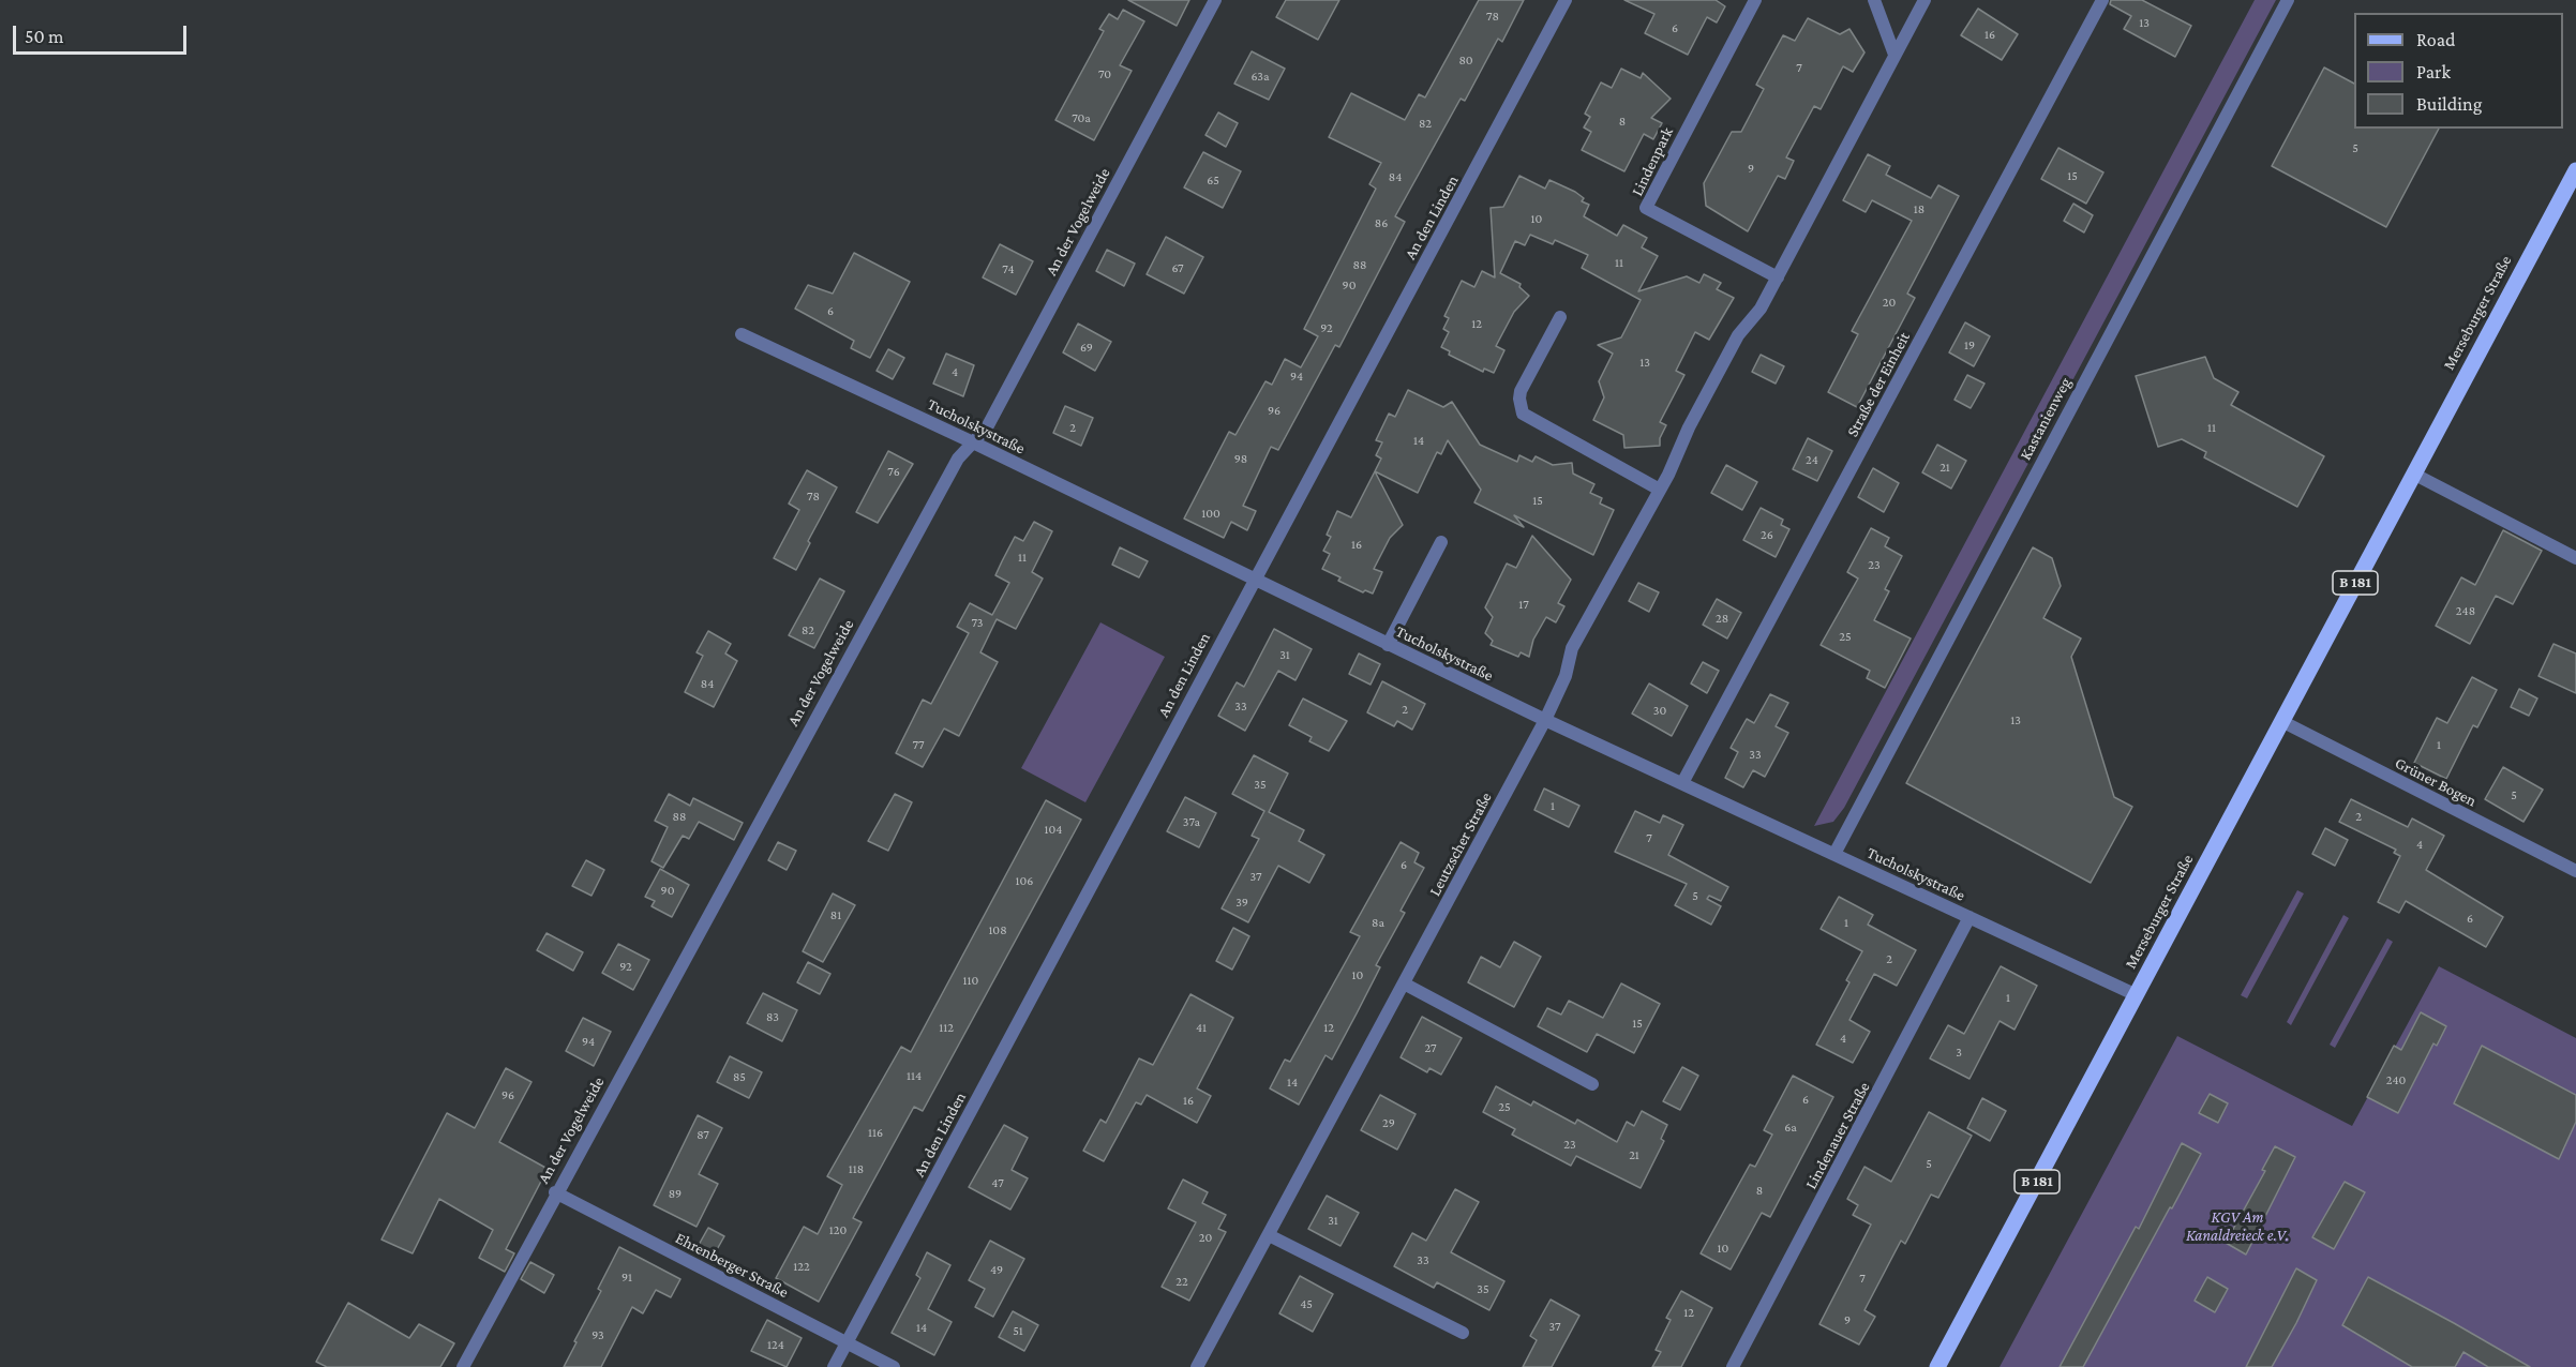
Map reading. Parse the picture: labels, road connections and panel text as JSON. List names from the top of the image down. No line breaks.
{"streets":{"main road":["Merseburger Straße","B 181"],"street":["Lindenpark","An den Linden","An der Vogelweide","Straße der Einheit","Kastanienweg","Tucholskystraße","Grüner Bogen","Leutzscher Straße","Lindenauer Straße","Ehrenberger Straße"]},"crossings":[["An den Linden","Tucholskystraße"],["An den Linden","Ehrenberger Straße"],["An der Vogelweide","Tucholskystraße"],["An der Vogelweide","Ehrenberger Straße"],["Merseburger Straße","Tucholskystraße"],["Merseburger Straße","Grüner Bogen"],["Straße der Einheit","Tucholskystraße"],["Kastanienweg","Tucholskystraße"],["Tucholskystraße","Leutzscher Straße"],["Tucholskystraße","Lindenauer Straße"]],"parks":["KGV Am Kanaldreieck e.V."],"house_numbers":["78","13","6","16","80","7","70","63a","70a","8","82","5","9","15","84","65","18","10","86","11","88","67","74","90","20","6","12","92","19","69","13","4","94","96","2","11","14","98","24","21","76","78","15","100","26","16","11","23","17","248","28","73","82","25","31","84","33","2","30","13","77","1","33","35","5","1","88","2","37a","104","7","4","6","37","106","90","5","39","81","6","8a","1","108","2","92","10","110","1","83","15","112","41","12","4","94","27","3","114","85","240","14","96","6","16","25","29","6a","116","87","23","21","5","118","47","8","89","31","120","20","10","33","122","49","91","7","22","35","45","12","9","37","14","51","93","124"],"legend":["Road","Park","Building"],"scale_bar":"50 m"}
